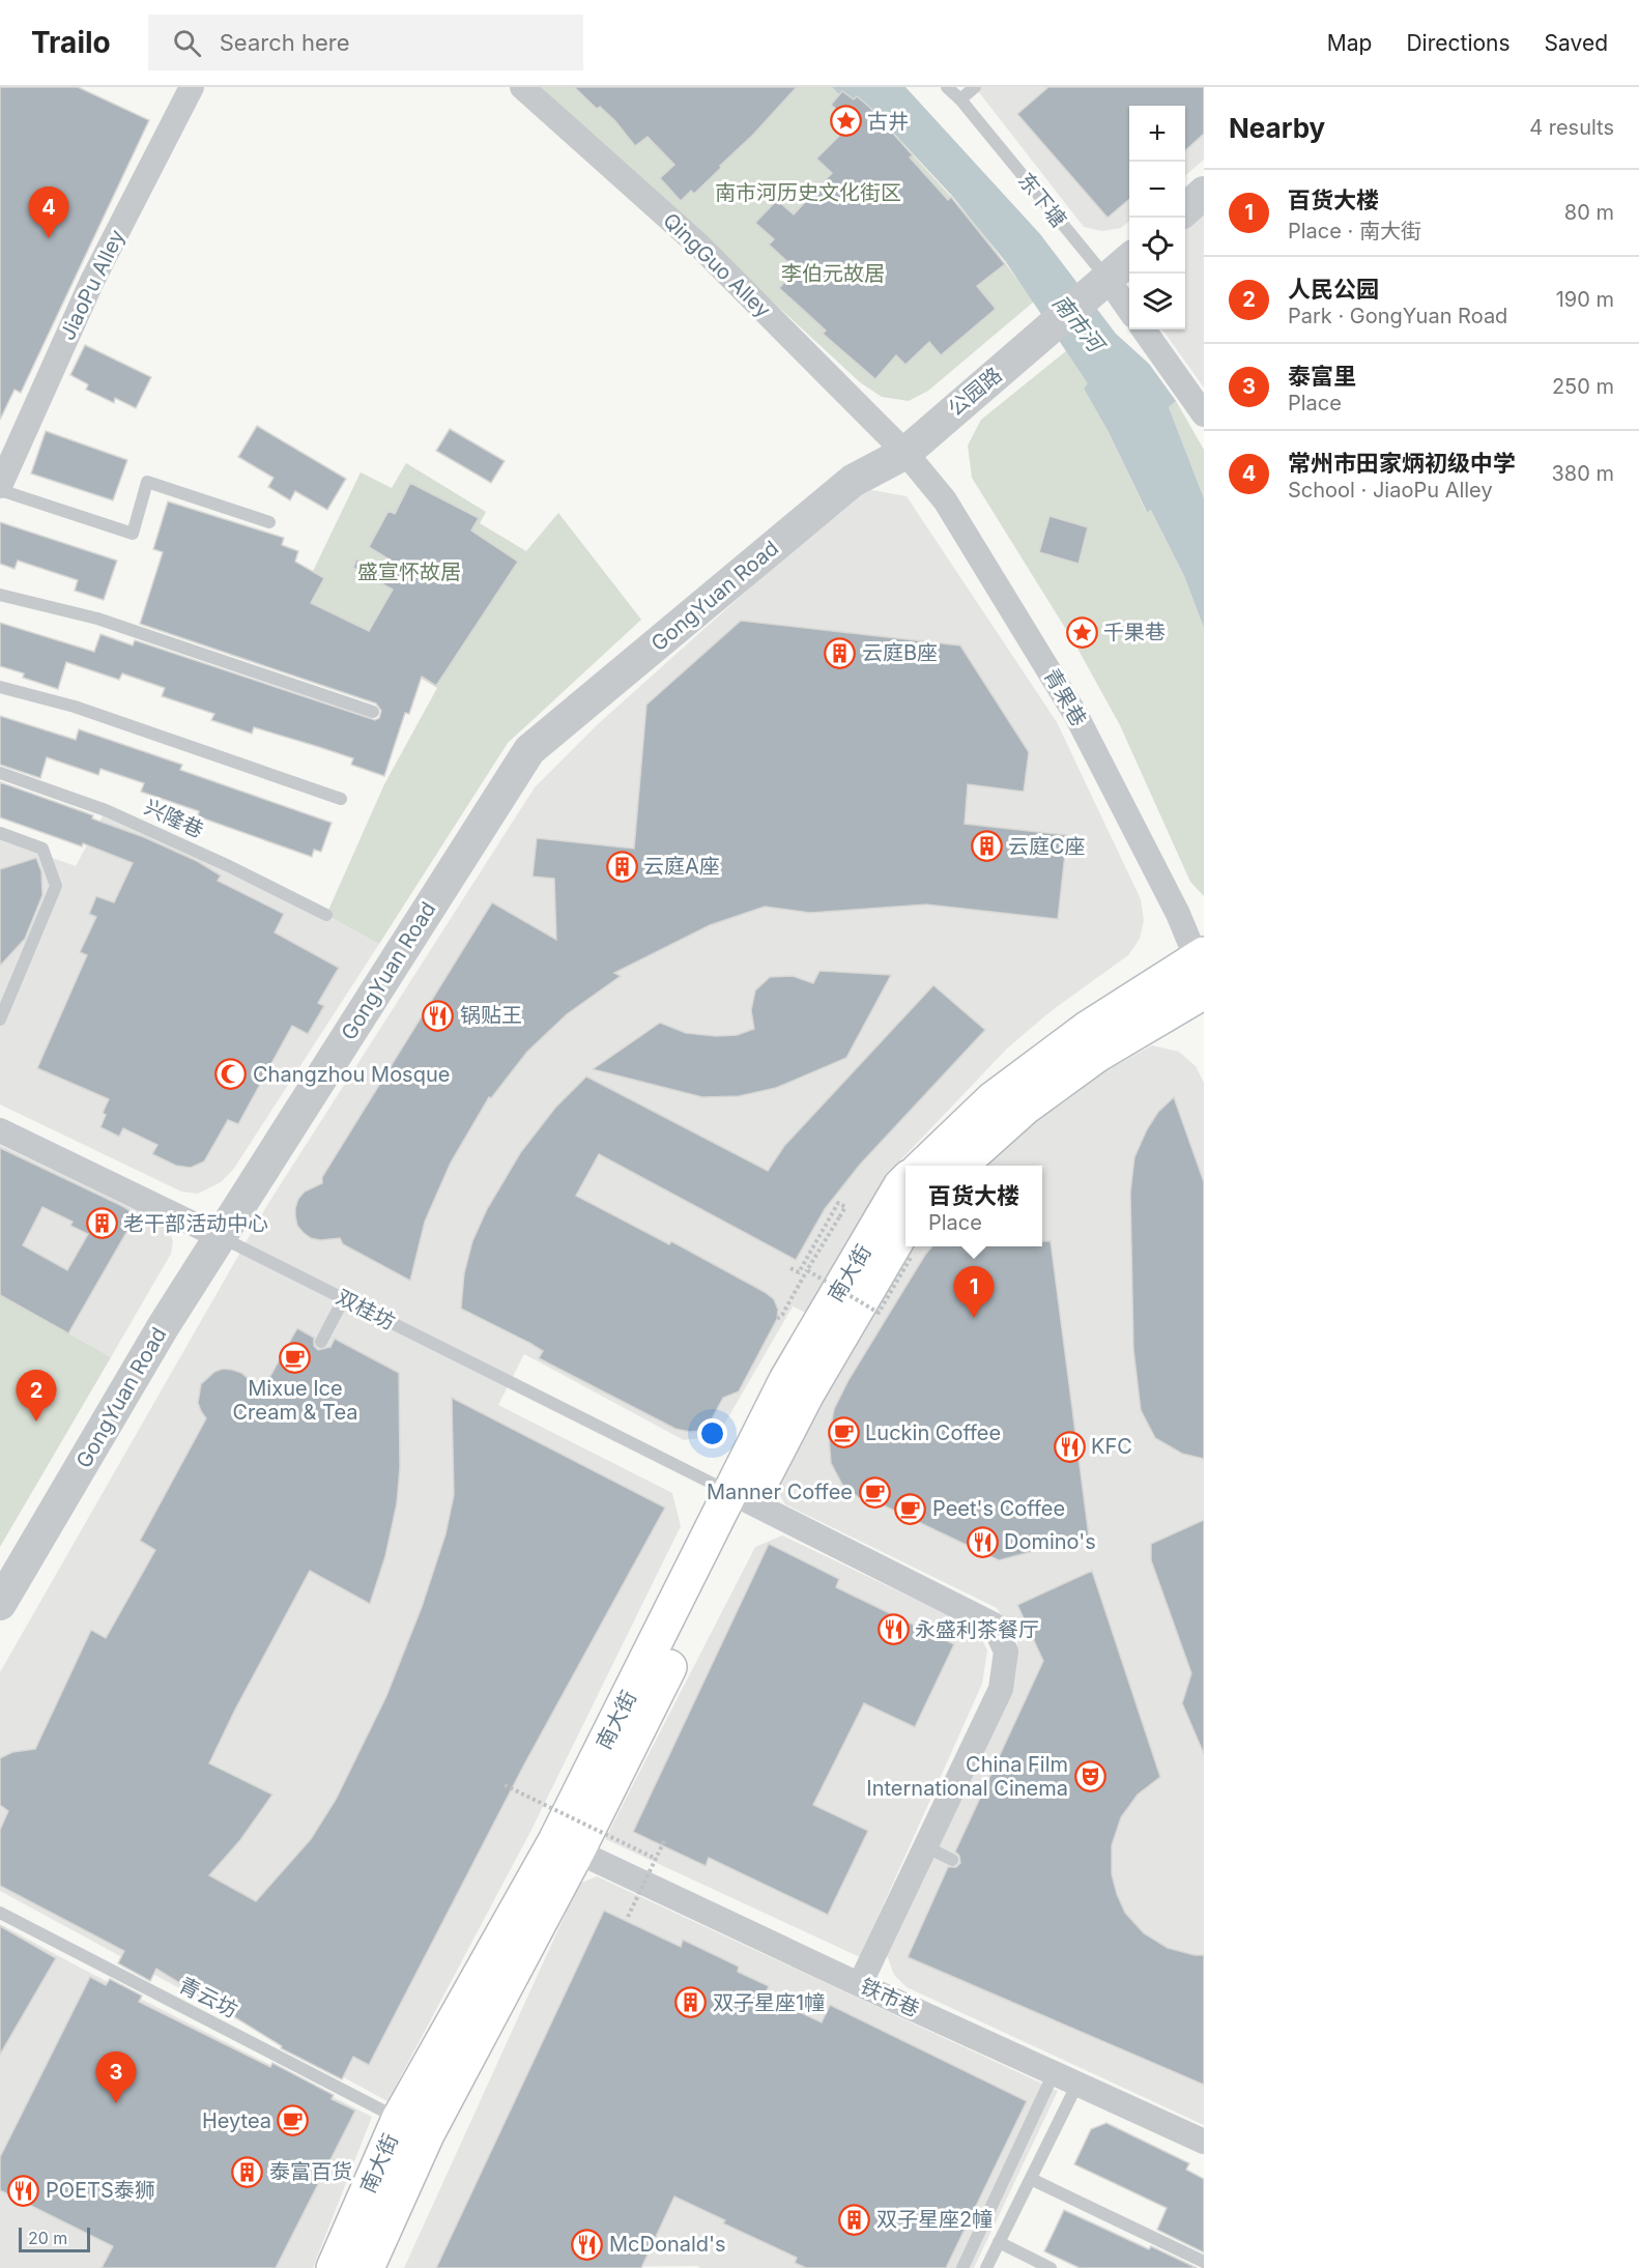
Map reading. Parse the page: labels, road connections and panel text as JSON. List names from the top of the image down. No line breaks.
{"streets":{"main road":["南大街"],"street":["东下塘","QingGuo Alley","JiaoPu Alley","公园路","GongYuan Road","青果巷","双桂坊","铁市巷"],"lane":["兴隆巷","青云坊"]},"crossings":[["东下塘","公园路"],["QingGuo Alley","公园路"],["QingGuo Alley","GongYuan Road"],["QingGuo Alley","青果巷"],["公园路","GongYuan Road"],["公园路","青果巷"],["GongYuan Road","青果巷"],["GongYuan Road","双桂坊"],["南大街","双桂坊"],["南大街","青云坊"],["南大街","铁市巷"]],"water":["南市河"],"parks":["南市河历史文化街区","李伯元故居","盛宣怀故居"],"places":{"place":["古井","千果巷"],"building":["云庭B座","云庭C座","云庭A座","老干部活动中心","双子星座1幢","泰富百货","双子星座2幢"],"restaurant":["锅贴王","KFC","Domino's","永盛利茶餐厅","POETS泰狮","McDonald's"],"mosque":["Changzhou Mosque"],"cafe":["Mixue Ice Cream & Tea","Luckin Coffee","Manner Coffee","Peet's Coffee","Heytea"],"theatre":["China Film International Cinema"]},"scale_bar":"20 m","page":{"header":"Trailo","search":"Search here","nav":["Map","Directions","Saved"],"heading":["Nearby","4 results"],"map_buttons":["+","−"],"list":[{"mark":"1","name":"百货大楼","note":"Place · 南大街","value":"80 m"},{"mark":"2","name":"人民公园","note":"Park · GongYuan Road","value":"190 m"},{"mark":"3","name":"泰富里","note":"Place","value":"250 m"},{"mark":"4","name":"常州市田家炳初级中学","note":"School · JiaoPu Alley","value":"380 m"}],"pins":["4","1","2","3"],"popup":["百货大楼","Place"],"scale":"20 m"}}
